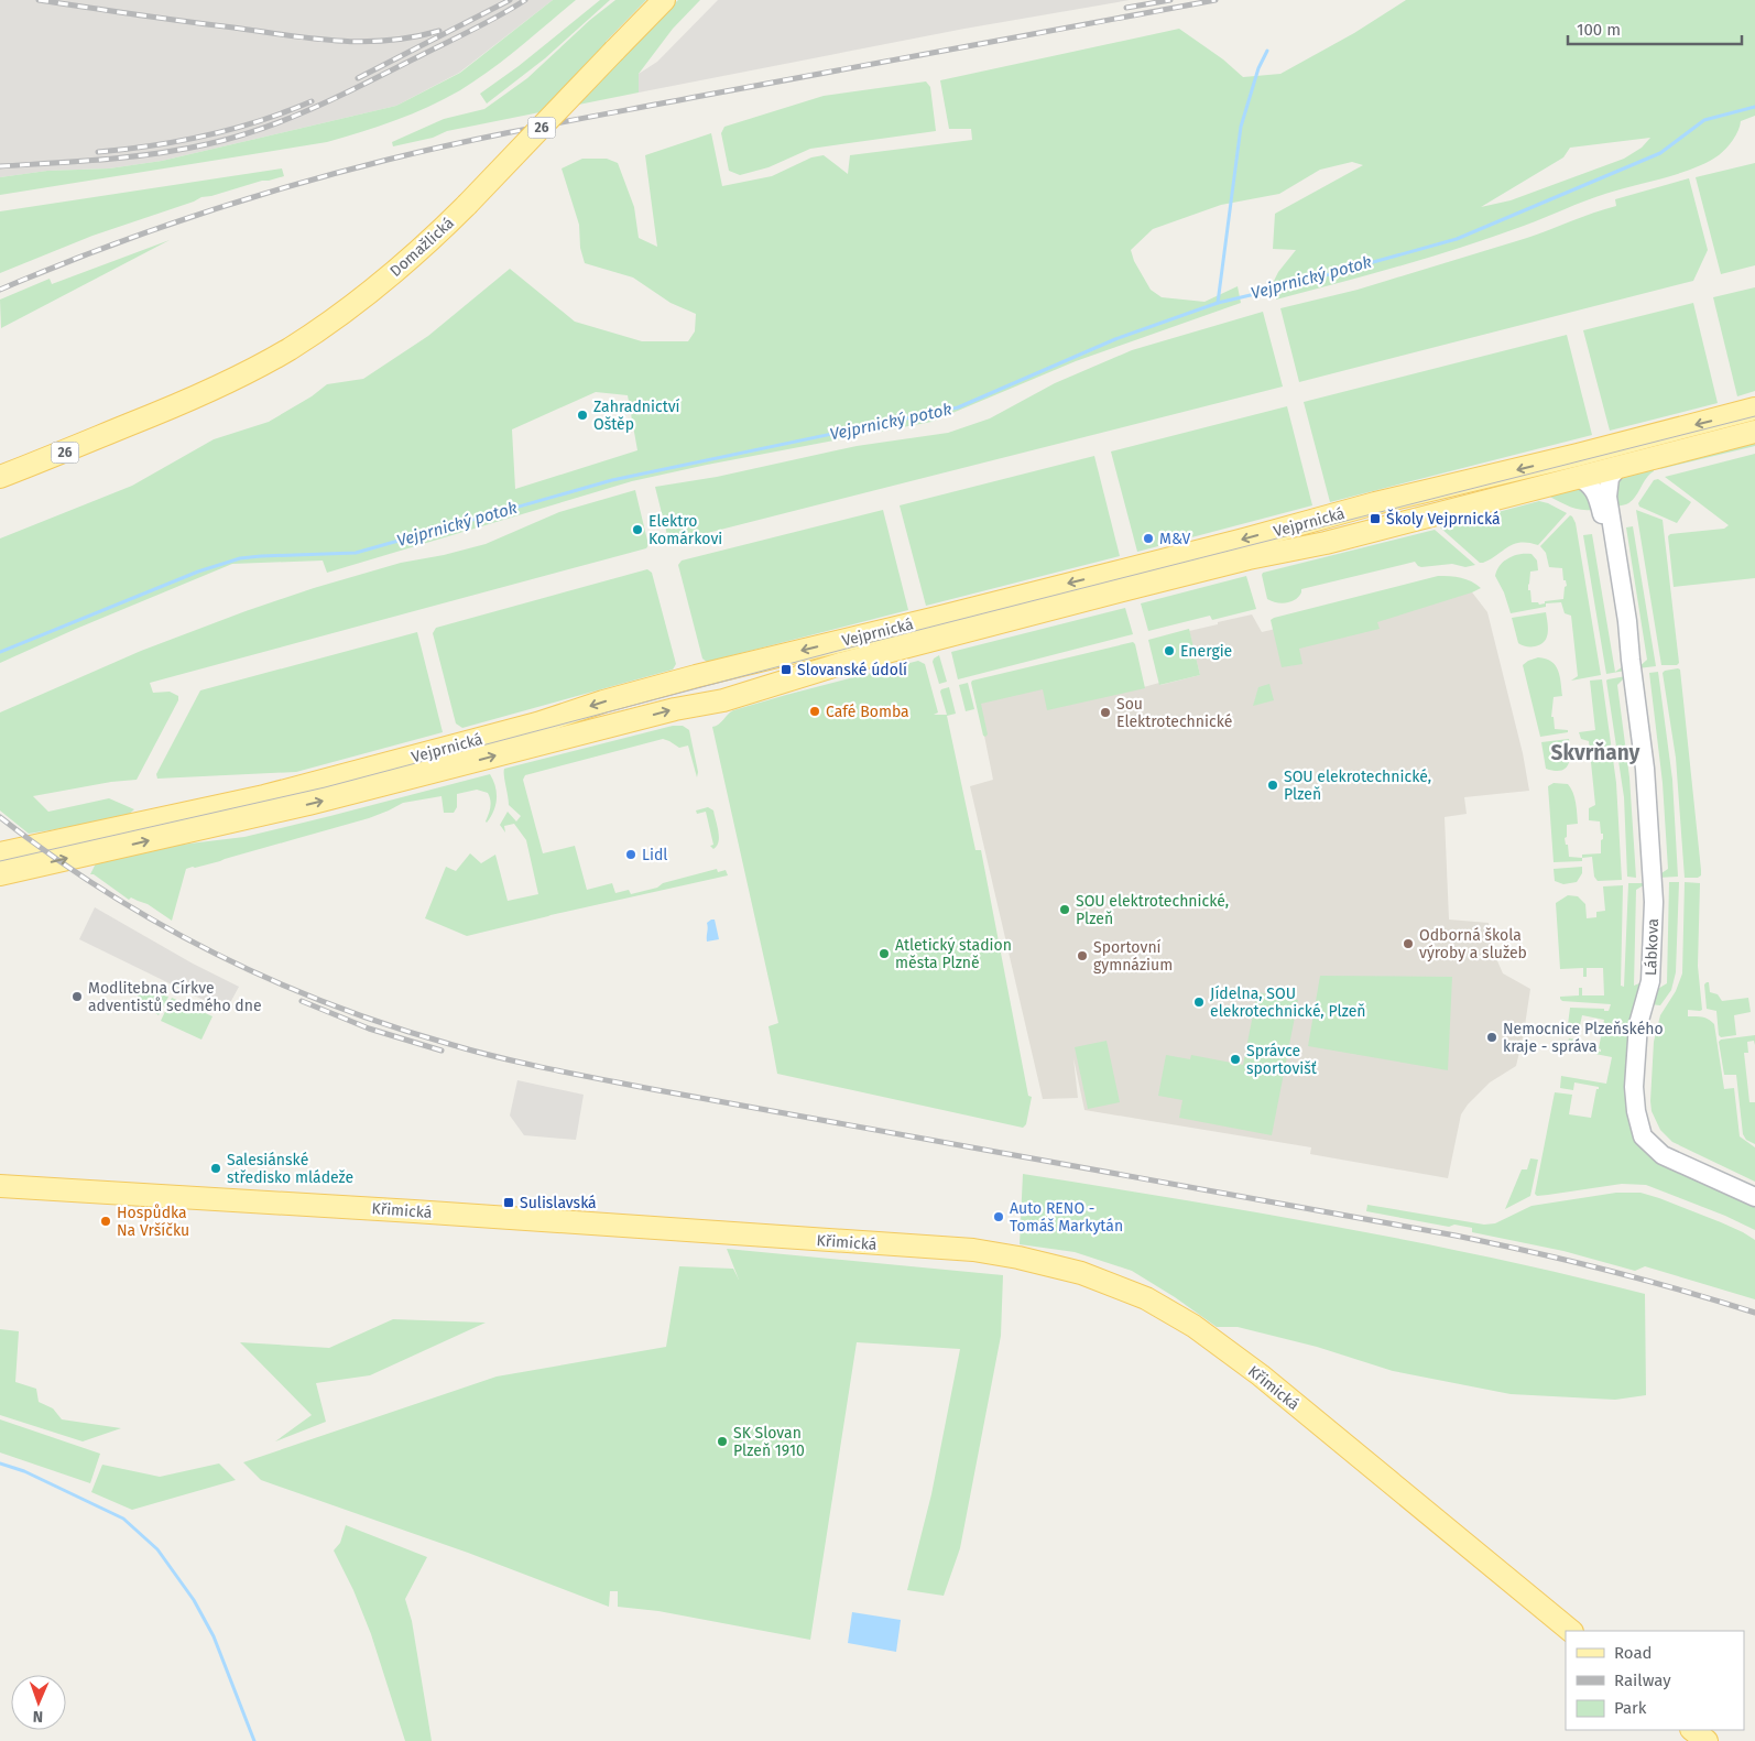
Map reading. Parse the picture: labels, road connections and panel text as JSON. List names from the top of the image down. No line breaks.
{"streets":{"main road":["26","Domažlická","Vejprnická","Křimická"],"street":["Lábkova"]},"crossings":[["Vejprnická","Lábkova"]],"districts":["Skvrňany"],"water":["Vejprnický potok"],"places":{"other":["Zahradnictví Oštěp","Elektro Komárkovi","M&V","Energie","Café Bomba","Sou Elektrotechnické","SOU elekrotechnické, Plzeň","Lidl","SOU elektrotechnické, Plzeň","Odborná škola výroby a služeb","Atletický stadion města Plzně","Sportovní gymnázium","Modlitebna Církve adventistů sedmého dne","Jídelna, SOU elekrotechnické, Plzeň","Nemocnice Plzeňského kraje - správa","Správce sportovišť","Salesiánské středisko mládeže","Auto RENO - Tomáš Markytán","Hospůdka Na Vršíčku","SK Slovan Plzeň 1910"],"transit":["Školy Vejprnická","Slovanské údolí","Sulislavská"]},"legend":["Road","Railway","Park"],"scale_bar":"100 m","north":"bottom"}
